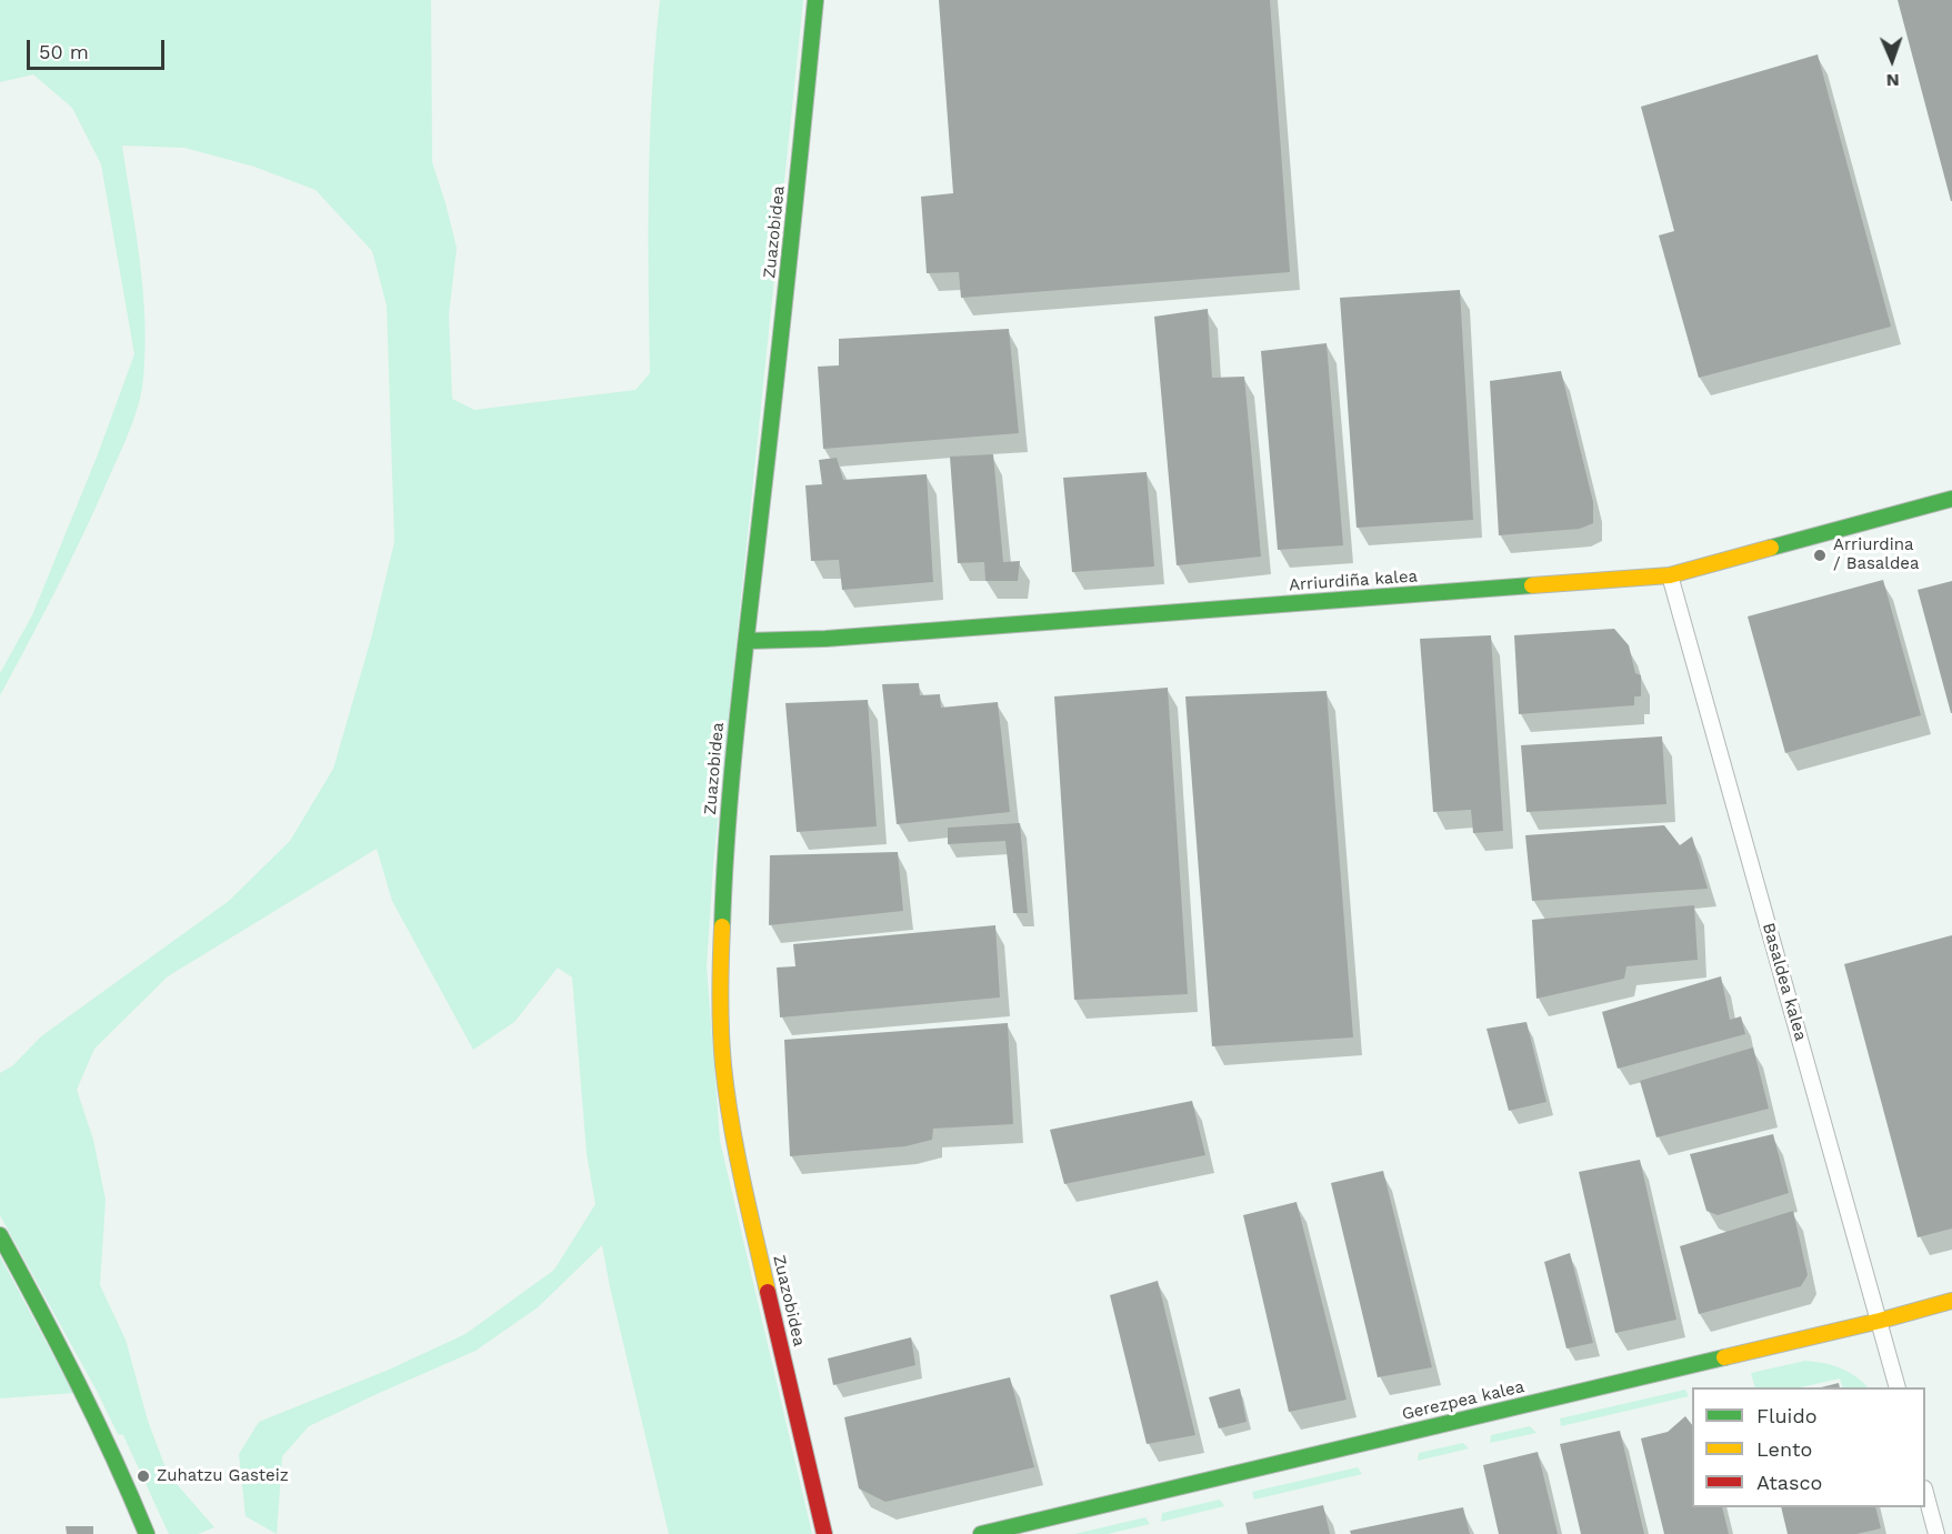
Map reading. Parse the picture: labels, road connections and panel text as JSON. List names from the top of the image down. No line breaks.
{"streets":{"street":["Zuazobidea","Arriurdiña kalea","Basaldea kalea","Gerezpea kalea"]},"crossings":[["Zuazobidea","Arriurdiña kalea"],["Arriurdiña kalea","Basaldea kalea"],["Basaldea kalea","Gerezpea kalea"]],"places":["Arriurdina / Basaldea","Zuhatzu Gasteiz"],"legend":["Fluido","Lento","Atasco"],"scale_bar":"50 m","north":"bottom"}
